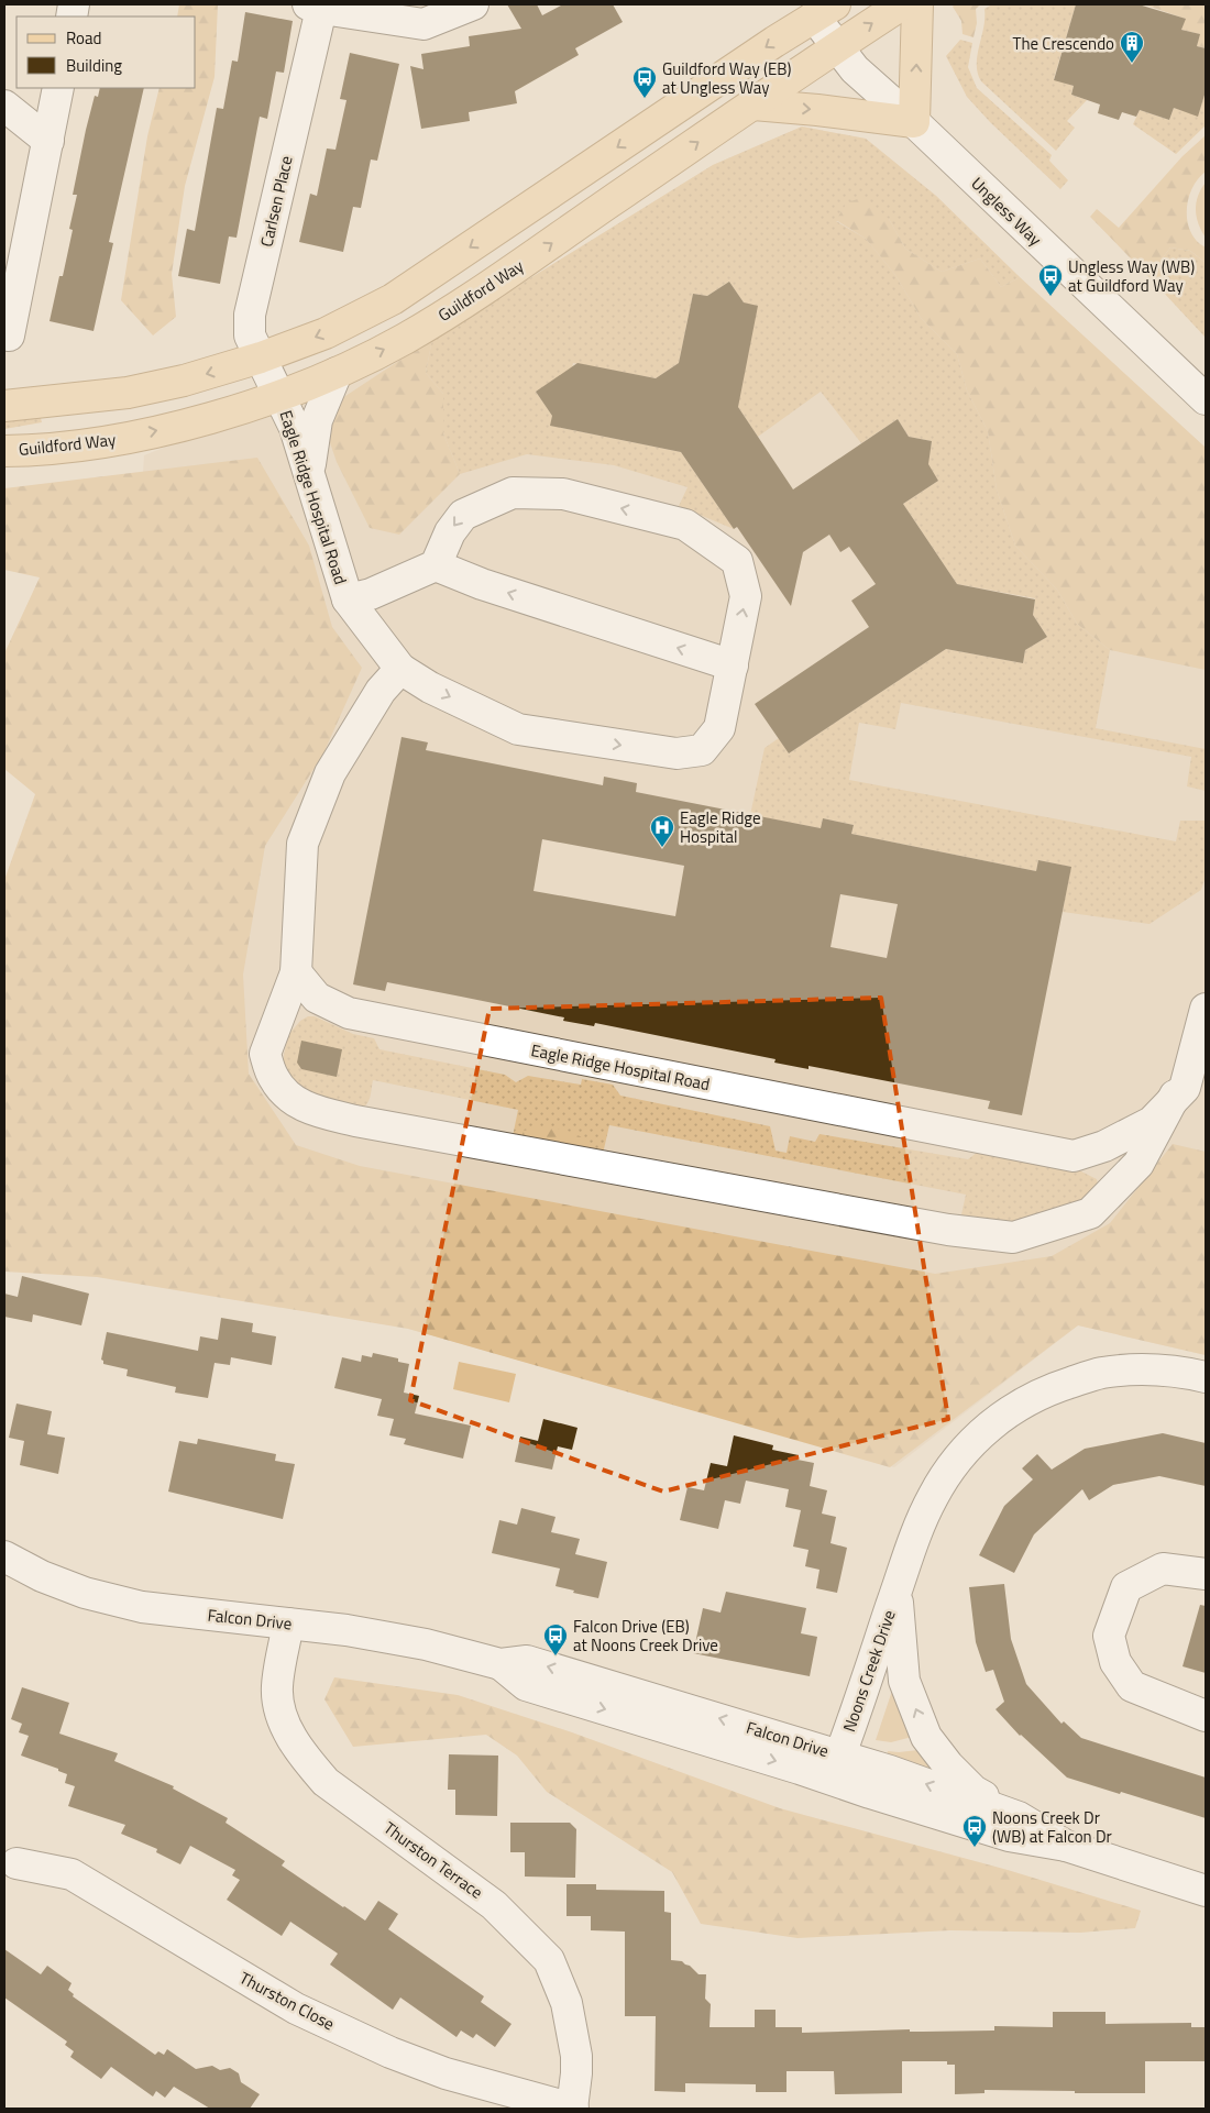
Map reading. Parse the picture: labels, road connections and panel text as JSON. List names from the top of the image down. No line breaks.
{"streets":{"main road":["Guildford Way"],"street":["Carlsen Place","Ungless Way","Eagle Ridge Hospital Road","Falcon Drive","Noons Creek Drive","Thurston Terrace","Thurston Close"]},"crossings":[["Carlsen Place","Guildford Way"],["Carlsen Place","Eagle Ridge Hospital Road"],["Ungless Way","Guildford Way"],["Guildford Way","Eagle Ridge Hospital Road"],["Falcon Drive","Noons Creek Drive"],["Falcon Drive","Thurston Terrace"],["Thurston Terrace","Thurston Close"]],"places":{"building":["The Crescendo"],"bus stop":["Guildford Way (EB) at Ungless Way","Ungless Way (WB) at Guildford Way","Falcon Drive (EB) at Noons Creek Drive","Noons Creek Dr (WB) at Falcon Dr"],"hospital":["Eagle Ridge Hospital"]},"legend":["Road","Building"]}
